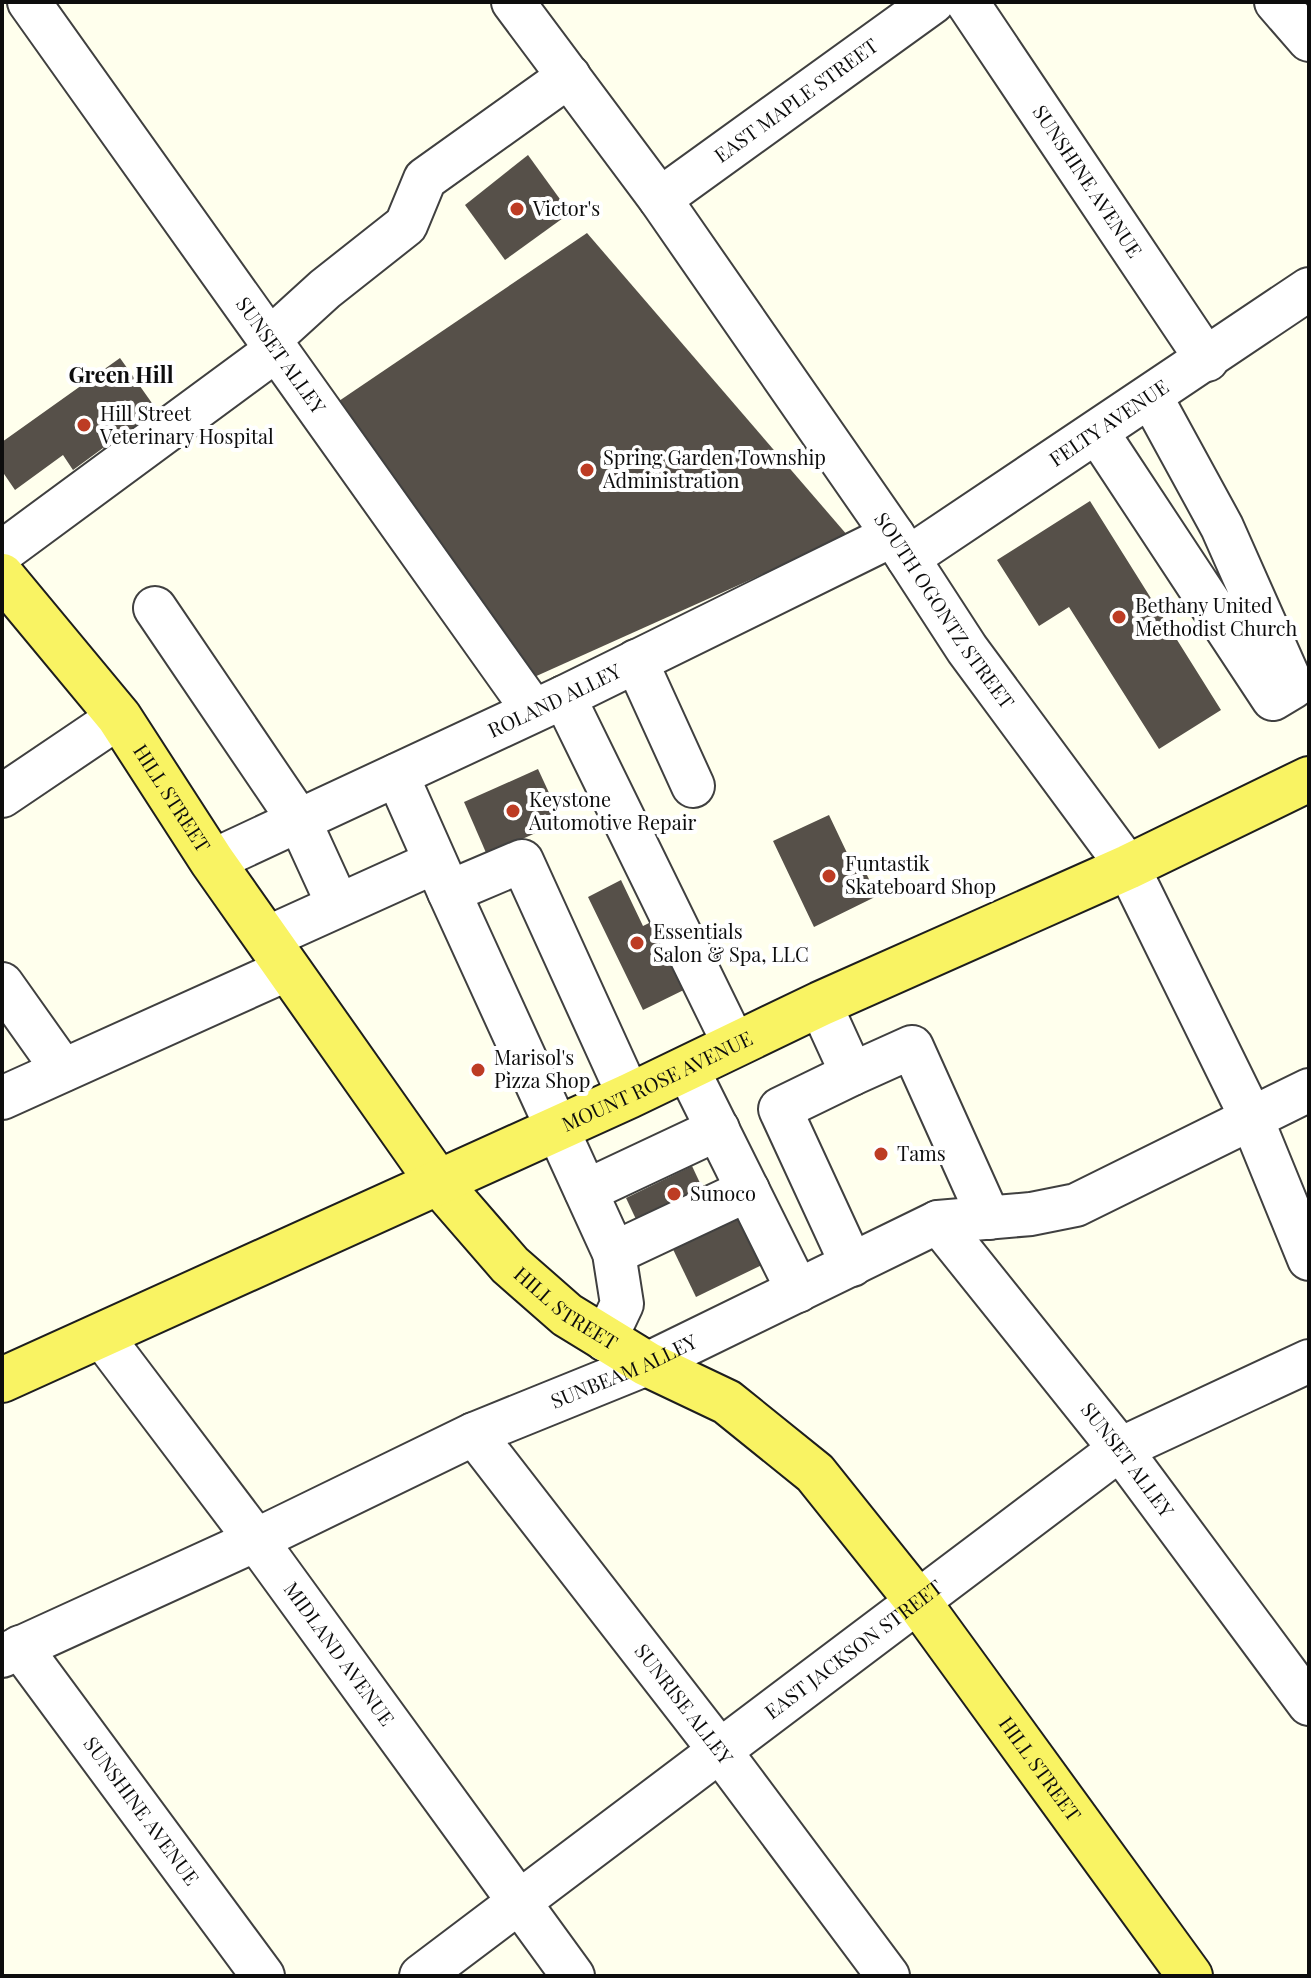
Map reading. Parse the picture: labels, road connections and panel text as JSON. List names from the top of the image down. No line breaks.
{"streets":{"main road":["HILL STREET","MOUNT ROSE AVENUE"],"street":["EAST MAPLE STREET","SUNSHINE AVENUE","SUNSET ALLEY","FELTY AVENUE","SOUTH OGONTZ STREET","ROLAND ALLEY","SUNBEAM ALLEY","EAST JACKSON STREET","MIDLAND AVENUE","SUNRISE ALLEY"]},"crossings":[["EAST MAPLE STREET","SOUTH OGONTZ STREET"],["SUNSHINE AVENUE","FELTY AVENUE"],["SUNSHINE AVENUE","SUNBEAM ALLEY"],["SUNSET ALLEY","ROLAND ALLEY"],["SUNSET ALLEY","MOUNT ROSE AVENUE"],["SUNSET ALLEY","SUNBEAM ALLEY"],["SUNSET ALLEY","EAST JACKSON STREET"],["FELTY AVENUE","SOUTH OGONTZ STREET"],["FELTY AVENUE","ROLAND ALLEY"],["SOUTH OGONTZ STREET","ROLAND ALLEY"],["SOUTH OGONTZ STREET","MOUNT ROSE AVENUE"],["SOUTH OGONTZ STREET","SUNBEAM ALLEY"],["ROLAND ALLEY","HILL STREET"],["HILL STREET","MOUNT ROSE AVENUE"],["HILL STREET","SUNBEAM ALLEY"],["HILL STREET","EAST JACKSON STREET"],["MOUNT ROSE AVENUE","MIDLAND AVENUE"],["SUNBEAM ALLEY","MIDLAND AVENUE"],["SUNBEAM ALLEY","SUNRISE ALLEY"],["EAST JACKSON STREET","MIDLAND AVENUE"],["EAST JACKSON STREET","SUNRISE ALLEY"]],"districts":["Green Hill"],"places":["Victor's","Hill Street Veterinary Hospital","Spring Garden Township Administration","Bethany United Methodist Church","Keystone Automotive Repair","Funtastik Skateboard Shop","Essentials Salon & Spa, LLC","Marisol's Pizza Shop","Tams","Sunoco"]}
